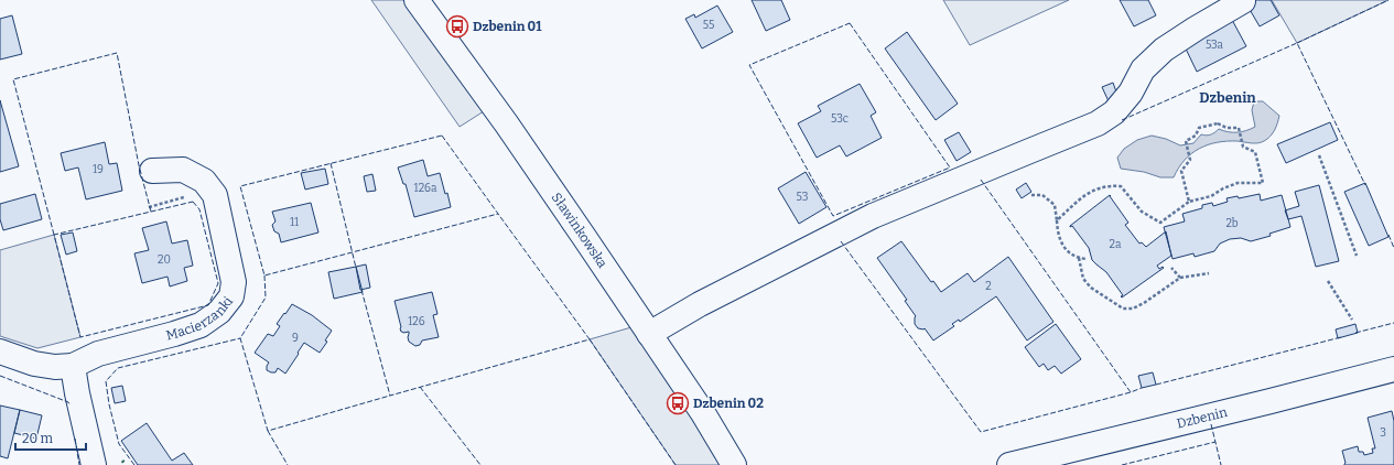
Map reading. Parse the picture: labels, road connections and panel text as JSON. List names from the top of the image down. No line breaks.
{"streets":{"street":["Sławinkowska","Macierzanki","Dzbenin"]},"districts":["Dzbenin"],"places":{"bus stop":["Dzbenin 01","Dzbenin 02"]},"house_numbers":["55","53a","53c","19","126a","53","11","2b","2a","20","2","126","9","3"],"scale_bar":"20 m"}
